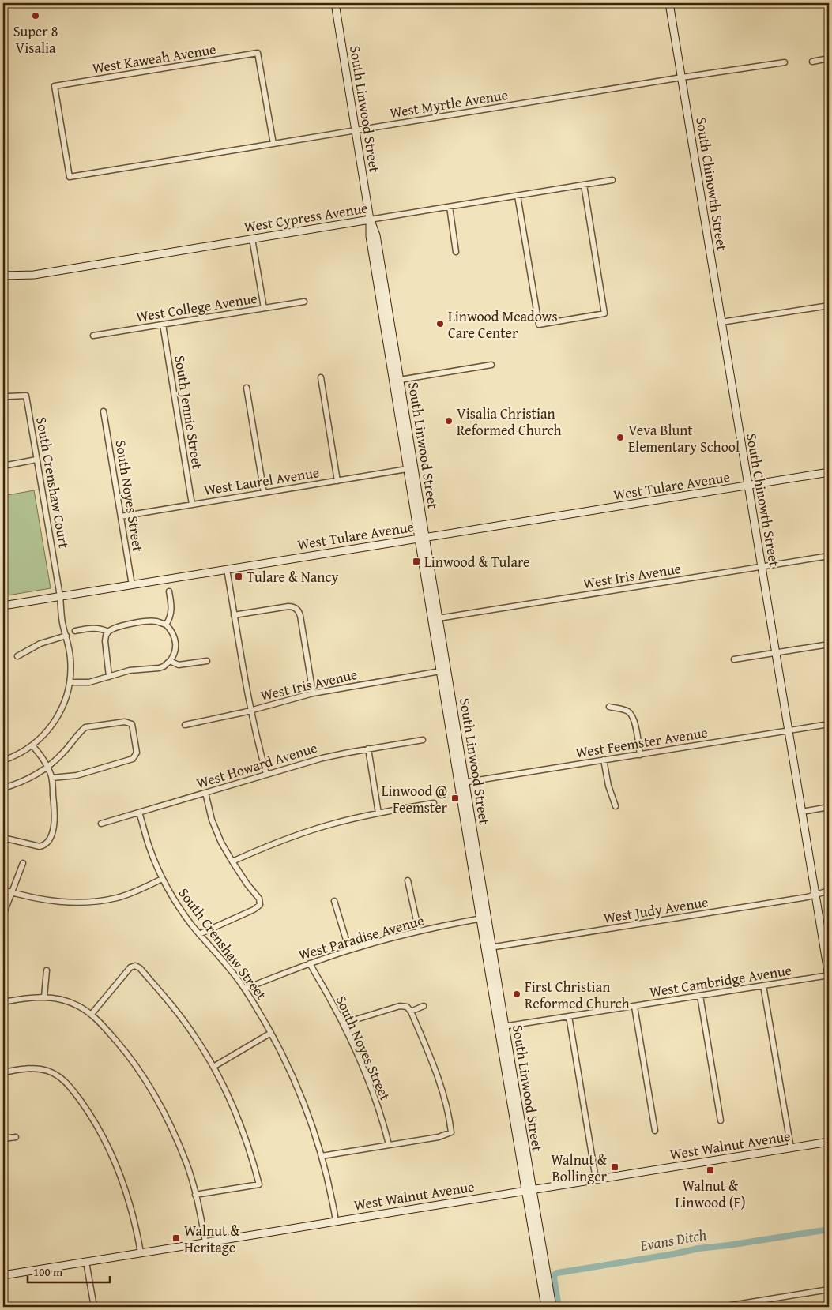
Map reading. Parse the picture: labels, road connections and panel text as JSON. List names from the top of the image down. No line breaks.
{"streets":{"street":["West Kaweah Avenue","West Myrtle Avenue","South Linwood Street","South Chinowth Street","West Cypress Avenue","West College Avenue","South Jennie Street","West Laurel Avenue","South Crenshaw Court","West Tulare Avenue","South Noyes Street","West Iris Avenue","West Feemster Avenue","West Howard Avenue","West Judy Avenue","West Paradise Avenue","South Crenshaw Street","West Cambridge Avenue","West Walnut Avenue"]},"crossings":[["West Kaweah Avenue","West Myrtle Avenue"],["West Myrtle Avenue","South Linwood Street"],["West Myrtle Avenue","South Chinowth Street"],["South Linwood Street","West Cypress Avenue"],["South Linwood Street","West Laurel Avenue"],["South Linwood Street","West Tulare Avenue"],["South Linwood Street","West Iris Avenue"],["South Linwood Street","West Feemster Avenue"],["South Linwood Street","West Judy Avenue"],["South Linwood Street","West Paradise Avenue"],["South Linwood Street","West Cambridge Avenue"],["South Linwood Street","West Walnut Avenue"],["South Chinowth Street","West Tulare Avenue"],["South Chinowth Street","West Iris Avenue"],["South Chinowth Street","West Feemster Avenue"],["South Chinowth Street","West Judy Avenue"],["South Chinowth Street","West Cambridge Avenue"],["West College Avenue","South Jennie Street"],["South Jennie Street","West Laurel Avenue"],["West Laurel Avenue","South Noyes Street"],["South Crenshaw Court","West Tulare Avenue"],["West Tulare Avenue","South Noyes Street"],["South Noyes Street","West Paradise Avenue"],["West Howard Avenue","South Crenshaw Street"],["West Paradise Avenue","South Crenshaw Street"],["South Crenshaw Street","West Walnut Avenue"]],"water":["Evans Ditch"],"places":{"other":["Super 8 Visalia","Linwood Meadows Care Center","Visalia Christian Reformed Church","Veva Blunt Elementary School","First Christian Reformed Church"],"transit":["Linwood & Tulare","Tulare & Nancy","Linwood @ Feemster","Walnut & Bollinger","Walnut & Linwood (E)","Walnut & Heritage"]},"scale_bar":"100 m"}
